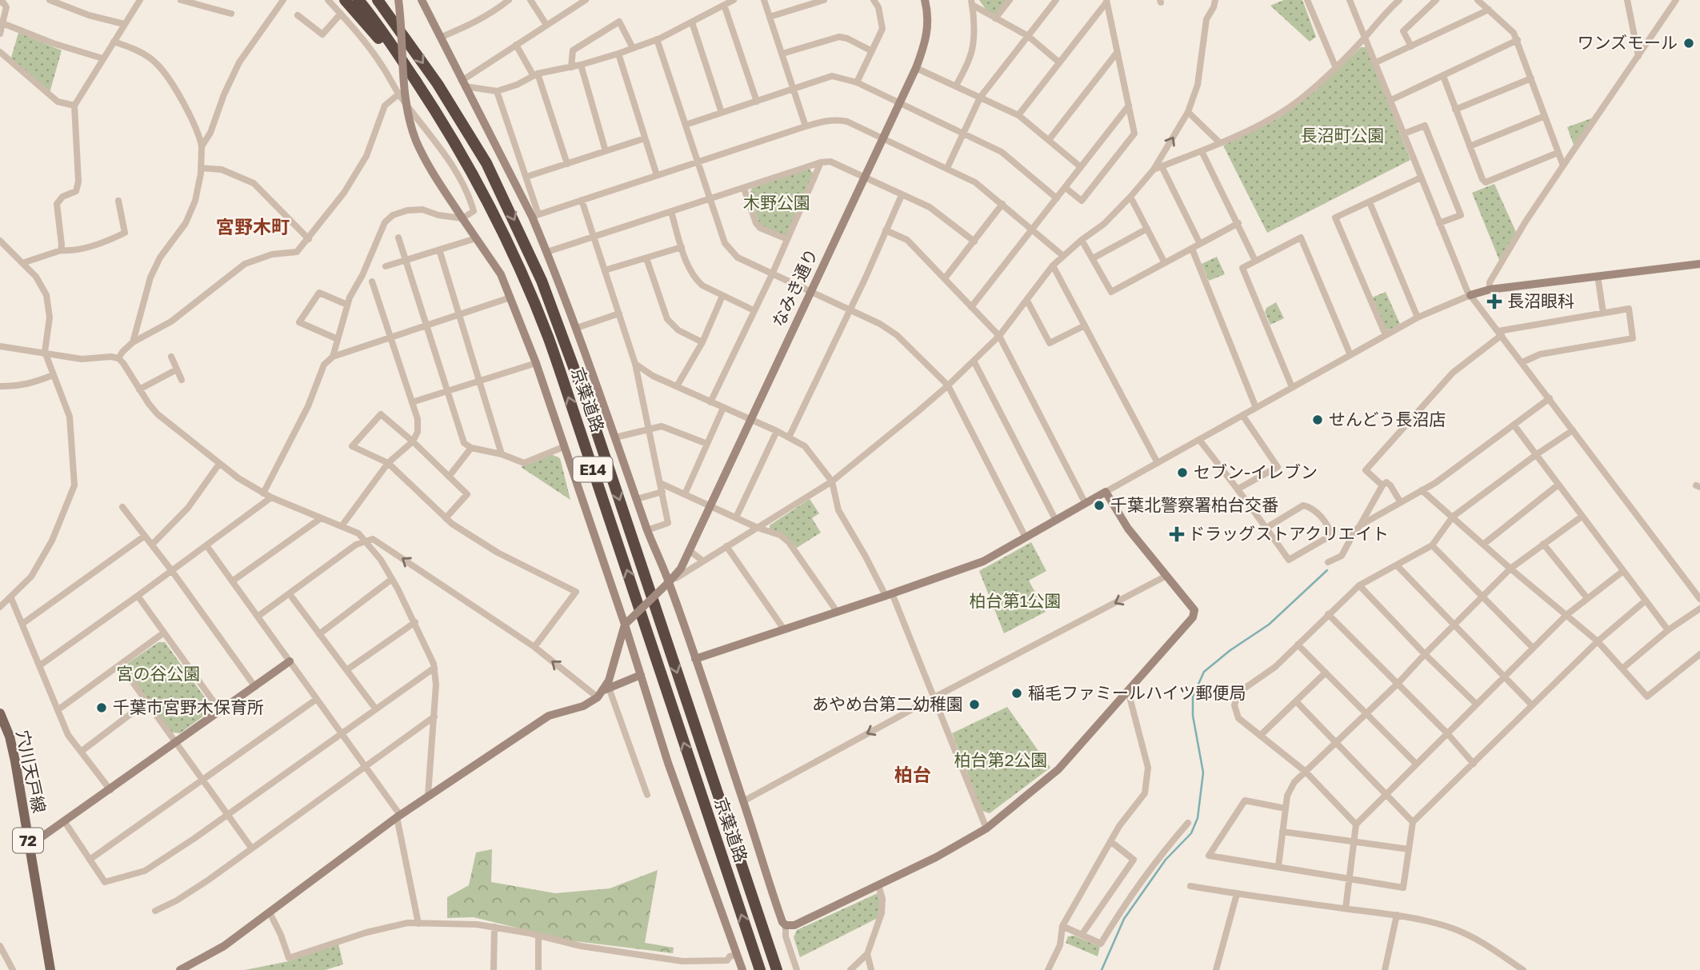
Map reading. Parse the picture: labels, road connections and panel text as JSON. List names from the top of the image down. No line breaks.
{"streets":{"highway":["京葉道路","E14"],"main road":["穴川天戸線","72"],"street":["なみき通り"]},"districts":["宮野木町","柏台"],"parks":["長沼町公園","木野公園","柏台第1公園","宮の谷公園","柏台第2公園"],"places":{"other":["ワンズモール","せんどう長沼店","セブン-イレブン","千葉北警察署柏台交番","稲毛ファミールハイツ郵便局","あやめ台第二幼稚園","千葉市宮野木保育所"],"health":["長沼眼科","ドラッグストアクリエイト"]}}
